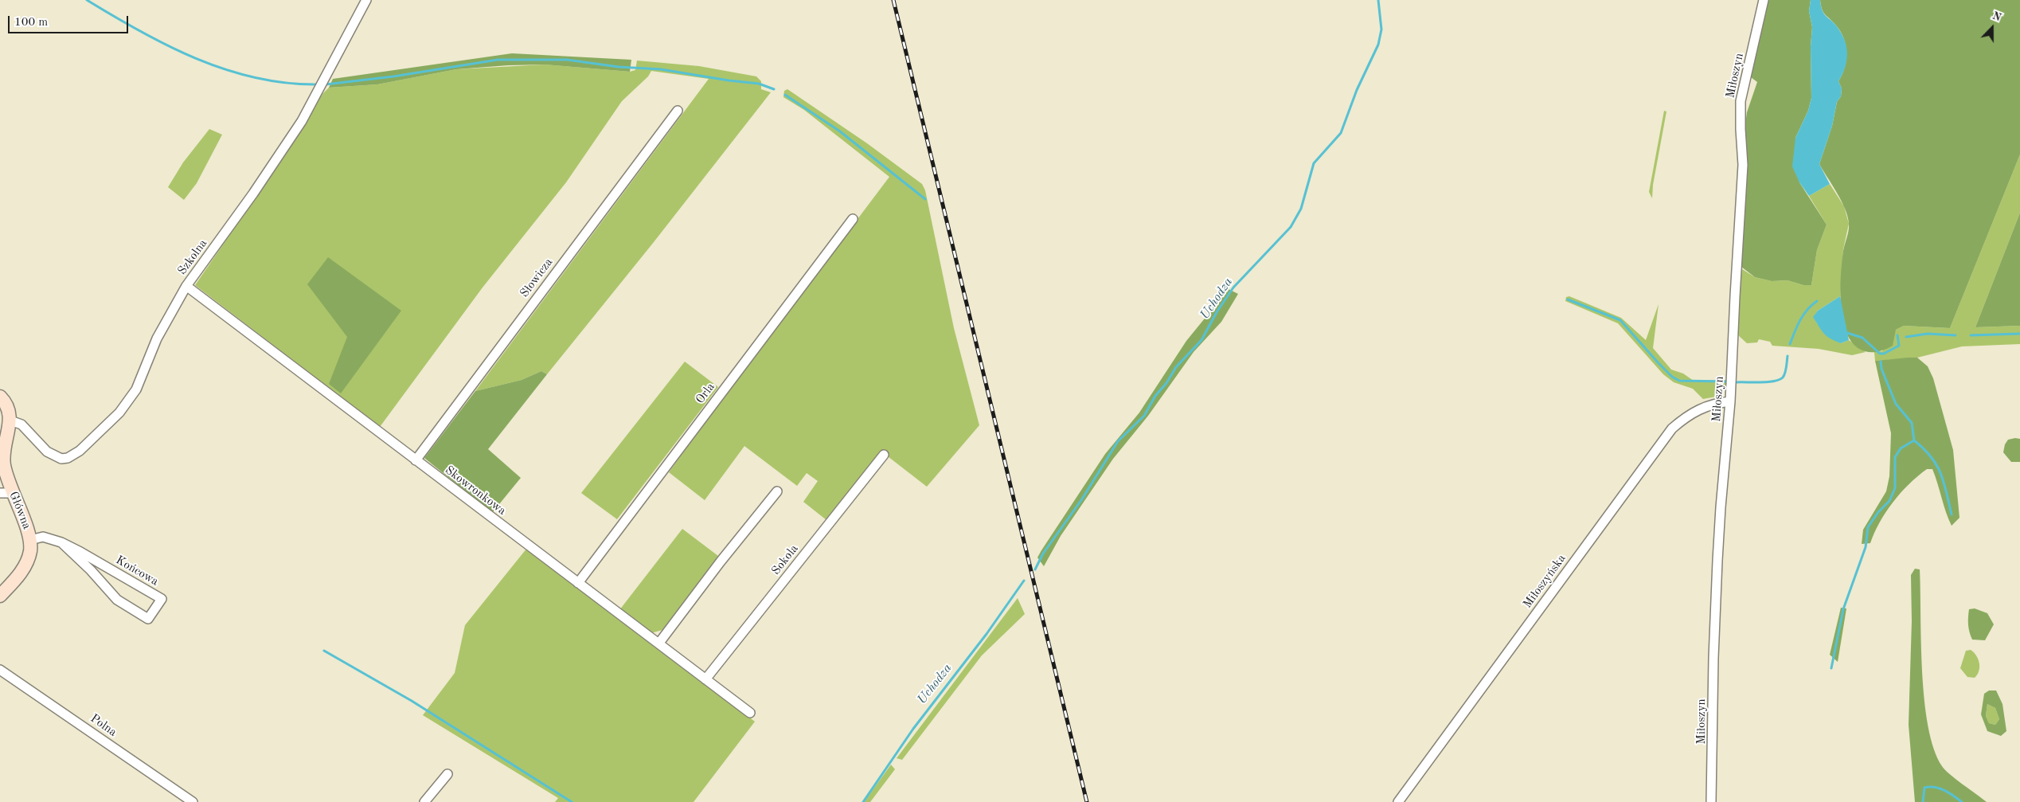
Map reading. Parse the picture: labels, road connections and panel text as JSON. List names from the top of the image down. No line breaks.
{"streets":{"street":["Miłoszyn","Szkolna","Słowicza","Orla","Skowronkowa","Główna","Sokola","Końcowa","Miłoszyńska","Polna"]},"crossings":[["Miłoszyn","Miłoszyńska"],["Szkolna","Skowronkowa"],["Szkolna","Główna"],["Słowicza","Skowronkowa"],["Orla","Skowronkowa"],["Skowronkowa","Sokola"],["Główna","Końcowa"]],"water":["Uchodza"],"scale_bar":"100 m","north":"top"}
